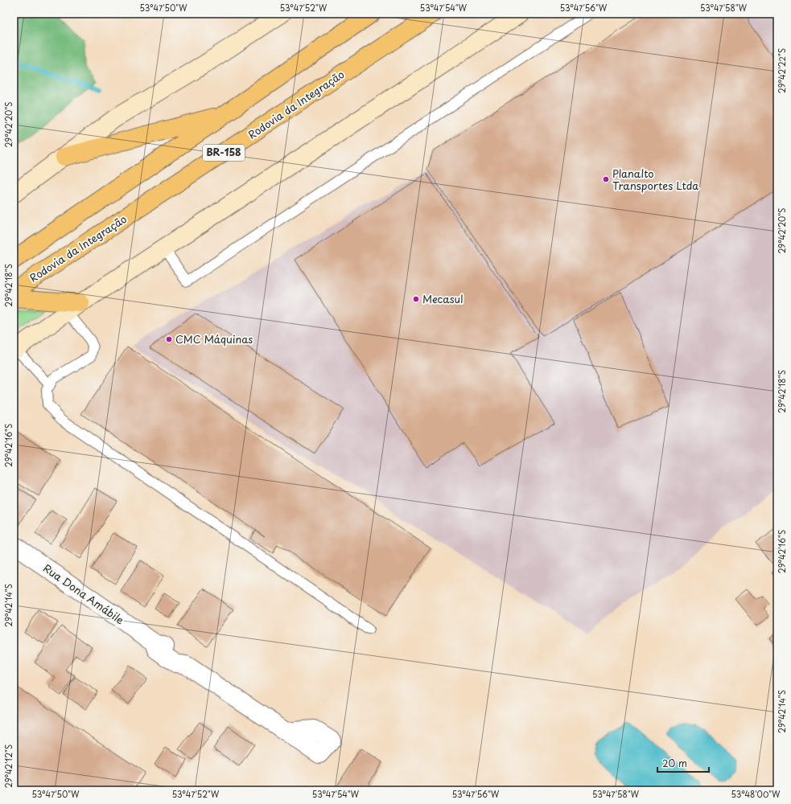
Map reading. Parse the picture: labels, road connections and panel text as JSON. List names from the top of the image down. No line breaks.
{"streets":{"highway":["Rodovia da Integração","BR-158"],"street":["Rua Dona Amábile"]},"places":["Planalto Transportes Ltda","Mecasul","CMC Máquinas"],"scale_bar":"20 m","coordinates":["53°47'50\"W","53°47'52\"W","53°47'54\"W","53°47'56\"W","53°47'58\"W","29°42'22\"S","29°42'20\"S","29°42'18\"S","29°42'16\"S","29°42'14\"S","29°42'12\"S","53°48'00\"W"]}
